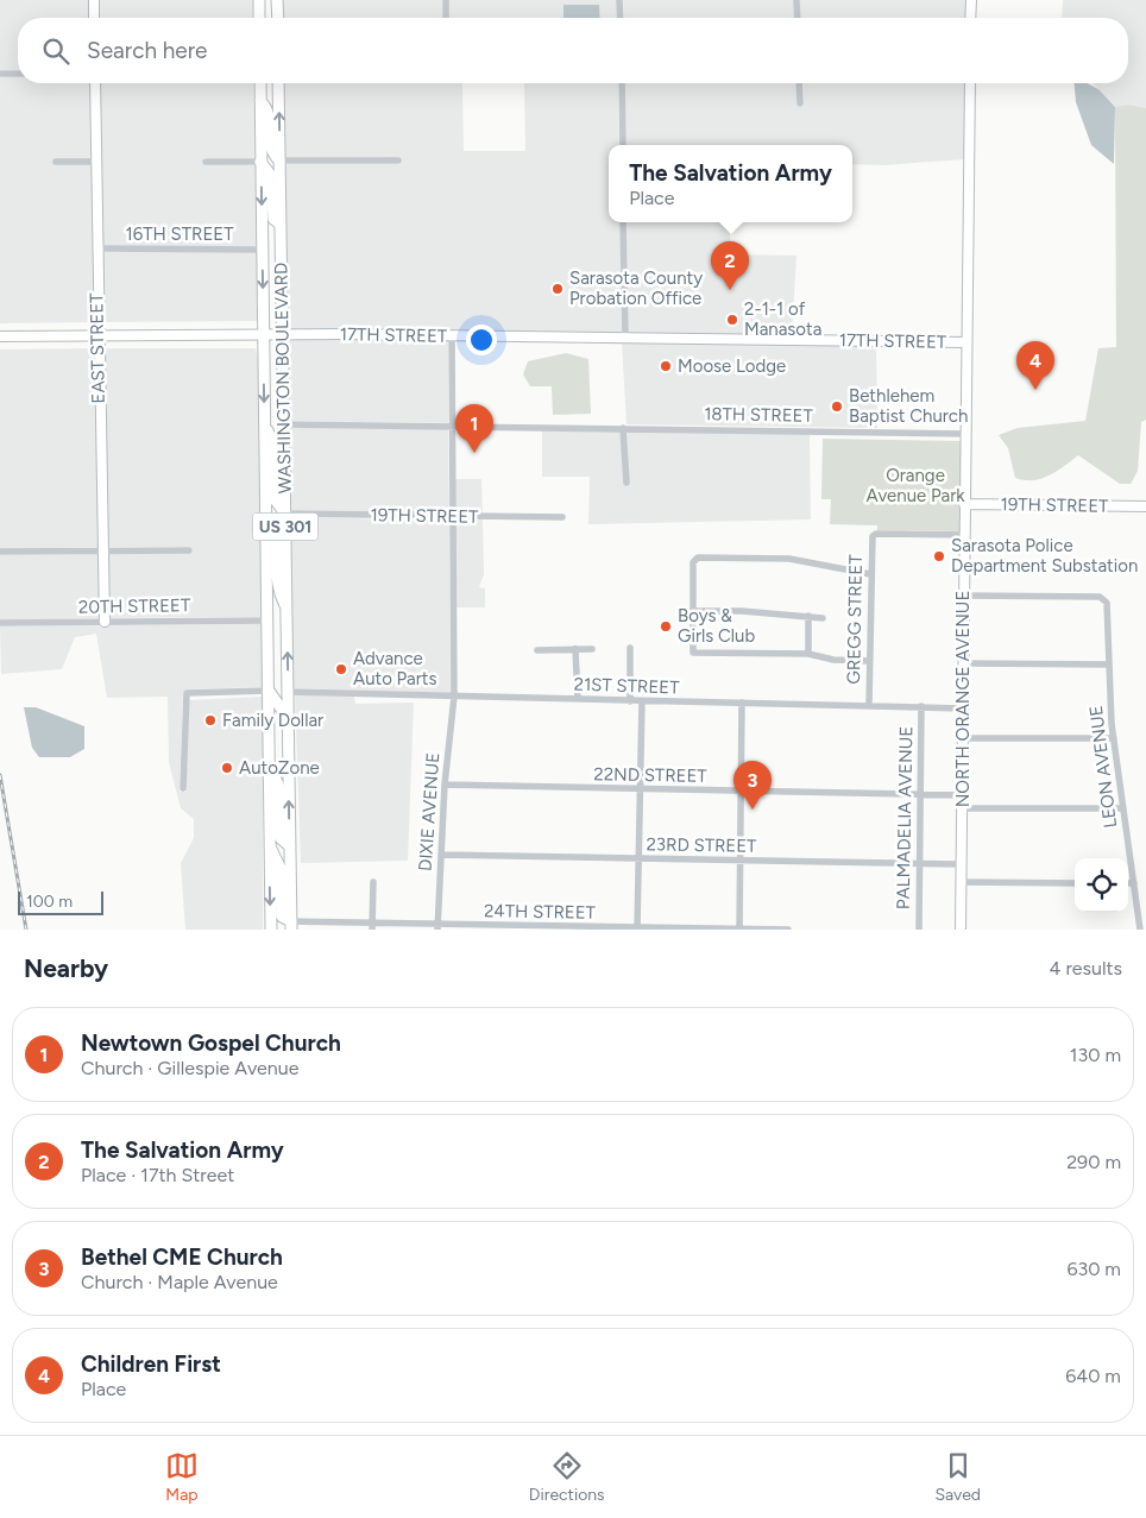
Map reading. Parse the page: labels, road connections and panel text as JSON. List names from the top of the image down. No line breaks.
{"streets":{"main road":["WASHINGTON BOULEVARD","US 301"],"street":["16TH STREET","17TH STREET","EAST STREET","18TH STREET","19TH STREET","20TH STREET","GREGG STREET","21ST STREET","NORTH ORANGE AVENUE","LEON AVENUE","22ND STREET","DIXIE AVENUE","PALMADELIA AVENUE","23RD STREET","24TH STREET"]},"crossings":[["16TH STREET","EAST STREET"],["16TH STREET","WASHINGTON BOULEVARD"],["17TH STREET","EAST STREET"],["17TH STREET","WASHINGTON BOULEVARD"],["17TH STREET","NORTH ORANGE AVENUE"],["17TH STREET","DIXIE AVENUE"],["EAST STREET","20TH STREET"],["WASHINGTON BOULEVARD","18TH STREET"],["WASHINGTON BOULEVARD","19TH STREET"],["WASHINGTON BOULEVARD","20TH STREET"],["WASHINGTON BOULEVARD","21ST STREET"],["WASHINGTON BOULEVARD","24TH STREET"],["18TH STREET","NORTH ORANGE AVENUE"],["18TH STREET","DIXIE AVENUE"],["19TH STREET","NORTH ORANGE AVENUE"],["19TH STREET","DIXIE AVENUE"],["GREGG STREET","21ST STREET"],["GREGG STREET","NORTH ORANGE AVENUE"],["21ST STREET","NORTH ORANGE AVENUE"],["21ST STREET","DIXIE AVENUE"],["21ST STREET","PALMADELIA AVENUE"],["NORTH ORANGE AVENUE","LEON AVENUE"],["NORTH ORANGE AVENUE","22ND STREET"],["NORTH ORANGE AVENUE","23RD STREET"],["22ND STREET","DIXIE AVENUE"],["22ND STREET","PALMADELIA AVENUE"],["DIXIE AVENUE","23RD STREET"],["DIXIE AVENUE","24TH STREET"],["PALMADELIA AVENUE","23RD STREET"]],"parks":["Orange Avenue Park"],"places":["Sarasota County Probation Office","2-1-1 of Manasota","Moose Lodge","Bethlehem Baptist Church","Sarasota Police Department Substation","Boys & Girls Club","Advance Auto Parts","Family Dollar","AutoZone"],"scale_bar":"100 m","page":{"search":"Search here","popup":["The Salvation Army","Place"],"pins":["2","4","1","3"],"scale":"100 m","heading":["Nearby","4 results"],"list":[{"mark":"1","name":"Newtown Gospel Church","note":"Church · Gillespie Avenue","value":"130 m"},{"mark":"2","name":"The Salvation Army","note":"Place · 17th Street","value":"290 m"},{"mark":"3","name":"Bethel CME Church","note":"Church · Maple Avenue","value":"630 m"},{"mark":"4","name":"Children First","note":"Place","value":"640 m"}],"nav":["Map","Directions","Saved"]}}
